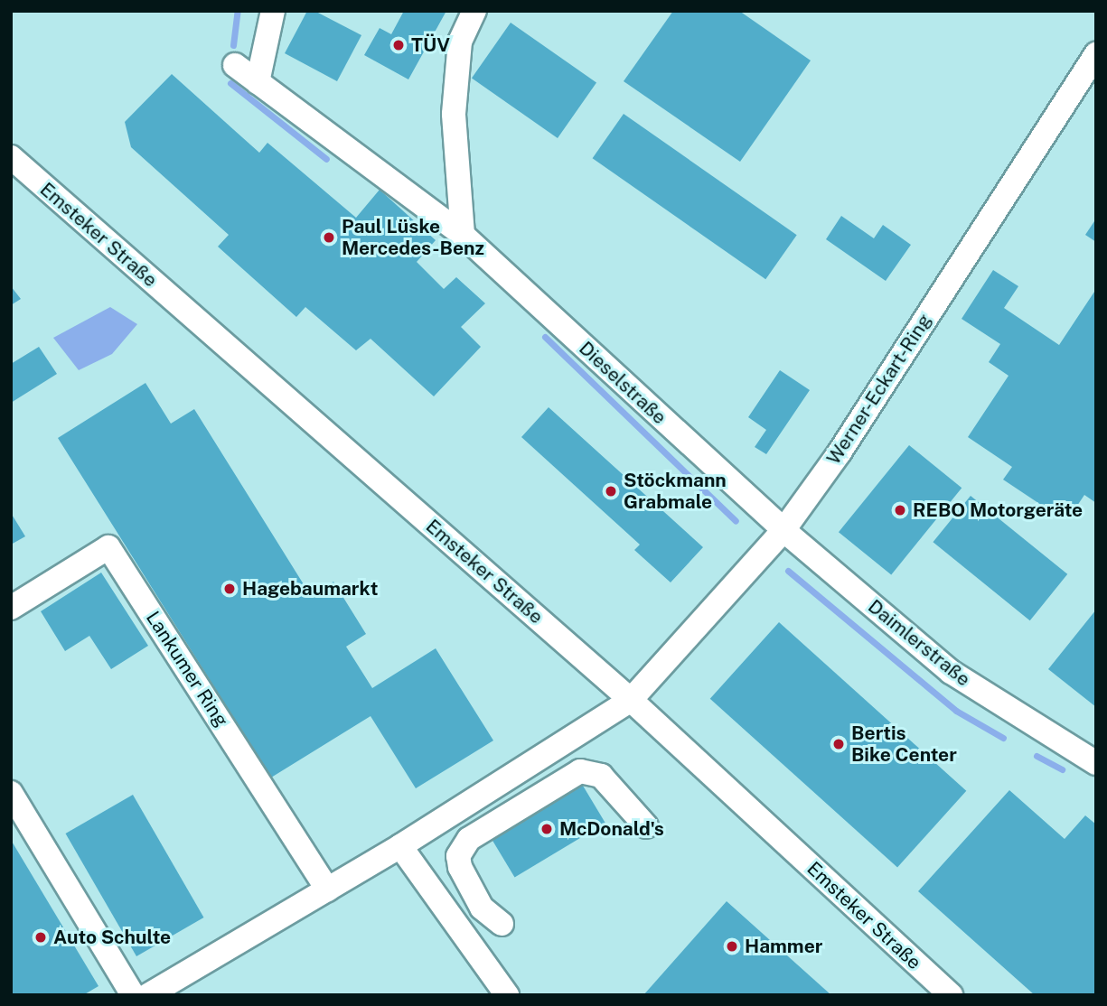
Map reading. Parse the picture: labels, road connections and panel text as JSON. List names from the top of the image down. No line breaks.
{"streets":{"street":["Emsteker Straße","Dieselstraße","Werner-Eckart-Ring","Daimlerstraße","Lankumer Ring"]},"crossings":[["Emsteker Straße","Werner-Eckart-Ring"],["Dieselstraße","Werner-Eckart-Ring"],["Dieselstraße","Daimlerstraße"],["Werner-Eckart-Ring","Daimlerstraße"]],"places":["TÜV","Paul Lüske Mercedes-Benz","Stöckmann Grabmale","REBO Motorgeräte","Hagebaumarkt","Bertis Bike Center","McDonald's","Auto Schulte","Hammer"]}
